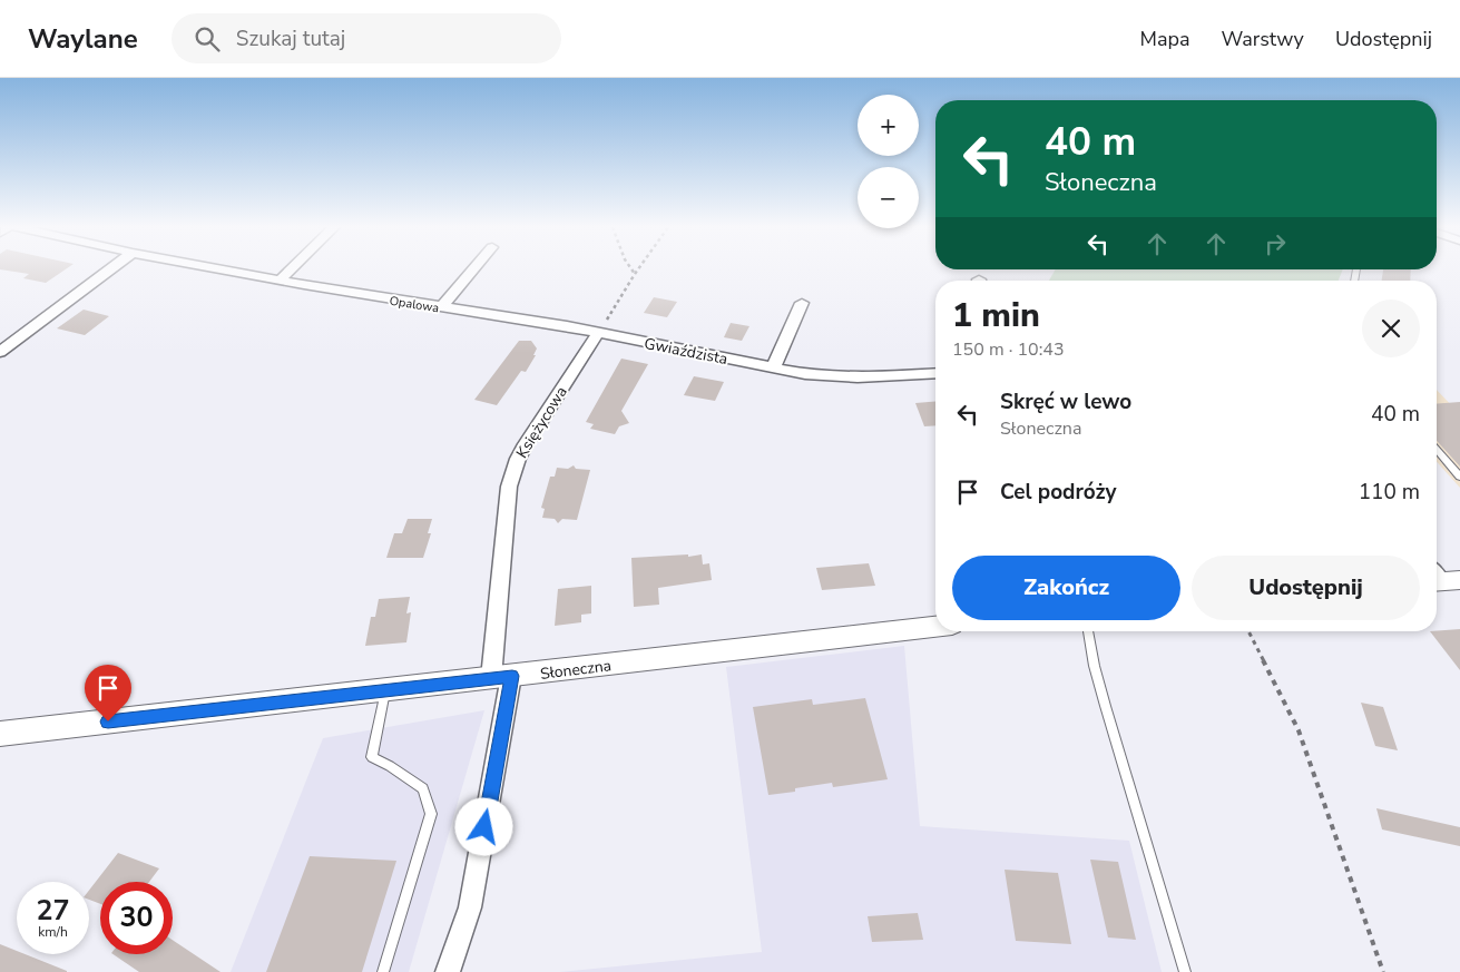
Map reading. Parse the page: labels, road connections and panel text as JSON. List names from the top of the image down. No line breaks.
{"streets":{"street":["Opalowa","Gwiaździsta","Księżycowa","Słoneczna"]},"crossings":[["Opalowa","Gwiaździsta"],["Opalowa","Księżycowa"],["Gwiaździsta","Księżycowa"],["Księżycowa","Słoneczna"]],"page":{"header":"Waylane","search":"Szukaj tutaj","nav":["Mapa","Warstwy","Udostępnij"],"map_buttons":["+","−"],"turn":["40 m","Słoneczna"],"heading":["1 min","150 m · 10:43"],"list":[{"name":"Skręć w lewo","note":"Słoneczna","value":"40 m"},{"name":"Cel podróży","value":"110 m"}],"buttons":["Zakończ","Udostępnij"],"speed":"27 km/h","limit":"30"}}
